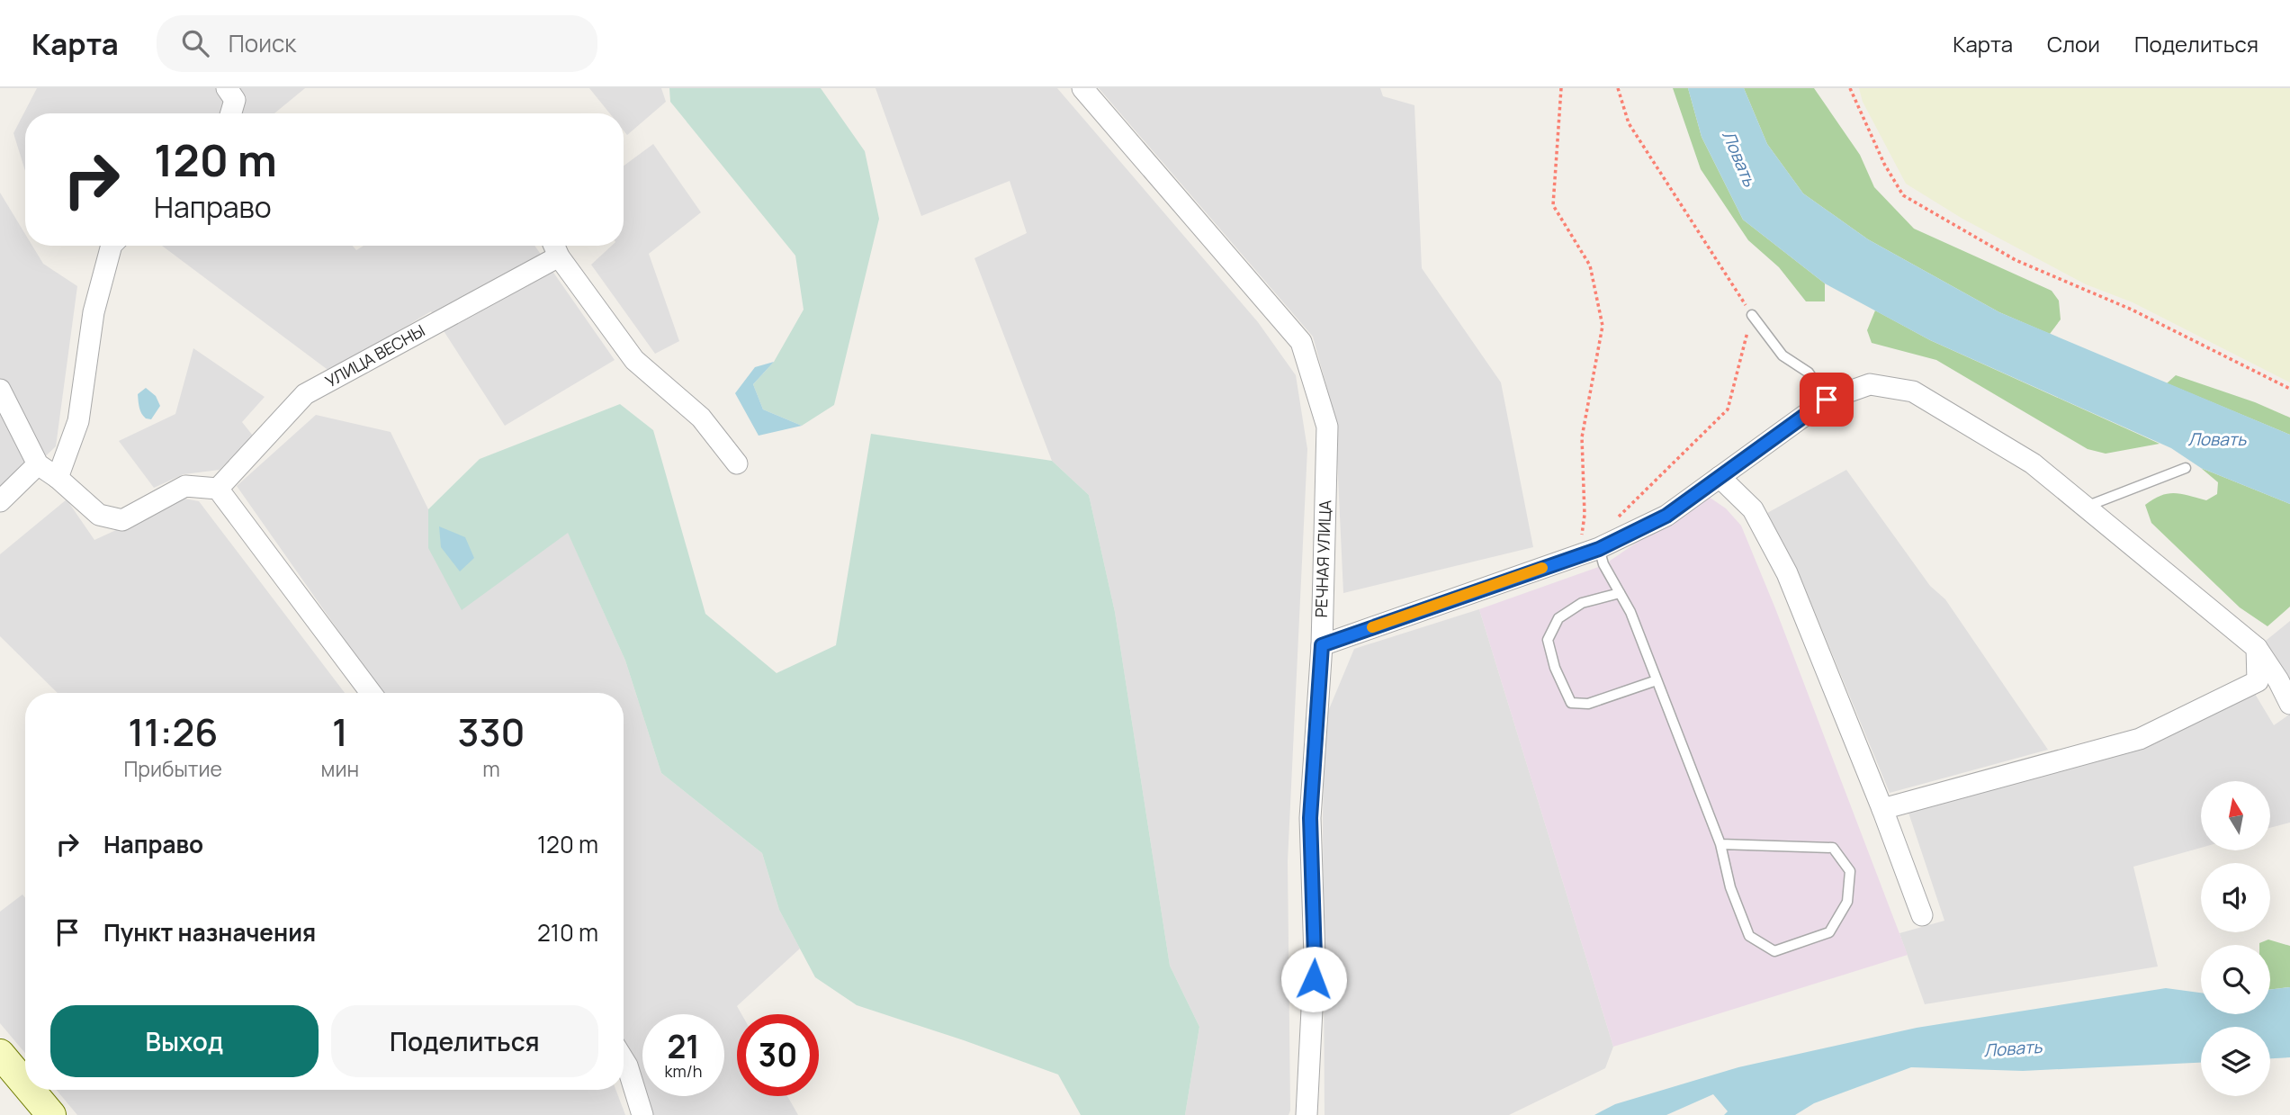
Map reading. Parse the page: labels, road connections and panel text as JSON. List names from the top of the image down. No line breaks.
{"streets":{"street":["УЛИЦА ВЕСНЫ","РЕЧНАЯ УЛИЦА"]},"water":["Ловать"],"north":"top","page":{"header":"Карта","search":"Поиск","nav":["Карта","Слои","Поделиться"],"turn":["120 m","Направо"],"eta":["11:26","Прибытие","1","мин","330","m"],"list":[{"name":"Направо","value":"120 m"},{"name":"Пункт назначения","value":"210 m"}],"buttons":["Выход","Поделиться"],"speed":"21 km/h","limit":"30"}}
